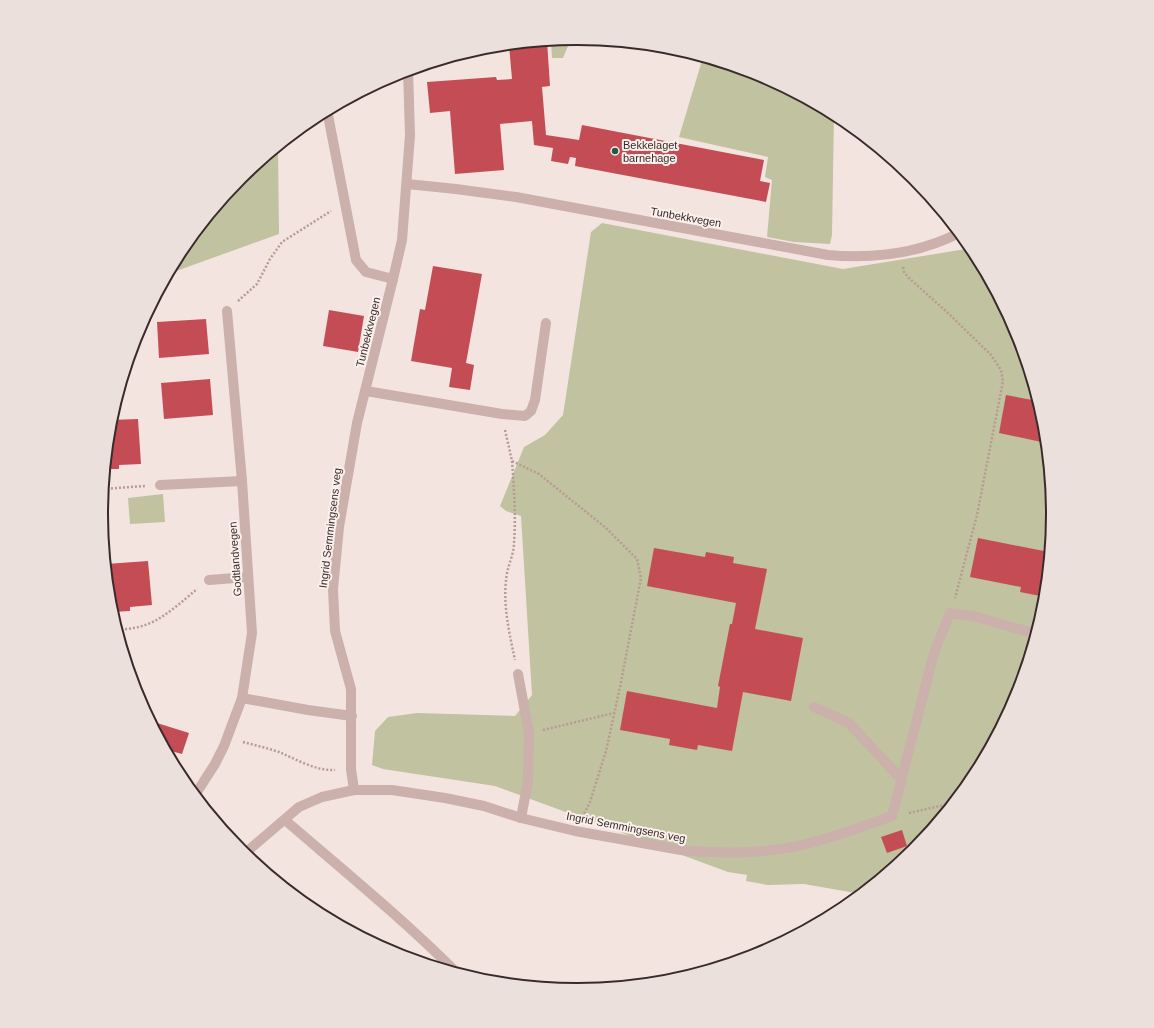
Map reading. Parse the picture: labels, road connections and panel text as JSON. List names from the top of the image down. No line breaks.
{"streets":{"street":["Tunbekkvegen","Ingrid Semmingsens veg","Godtlandvegen"]},"crossings":[["Tunbekkvegen","Ingrid Semmingsens veg"]],"places":["Bekkelaget barnehage"]}
